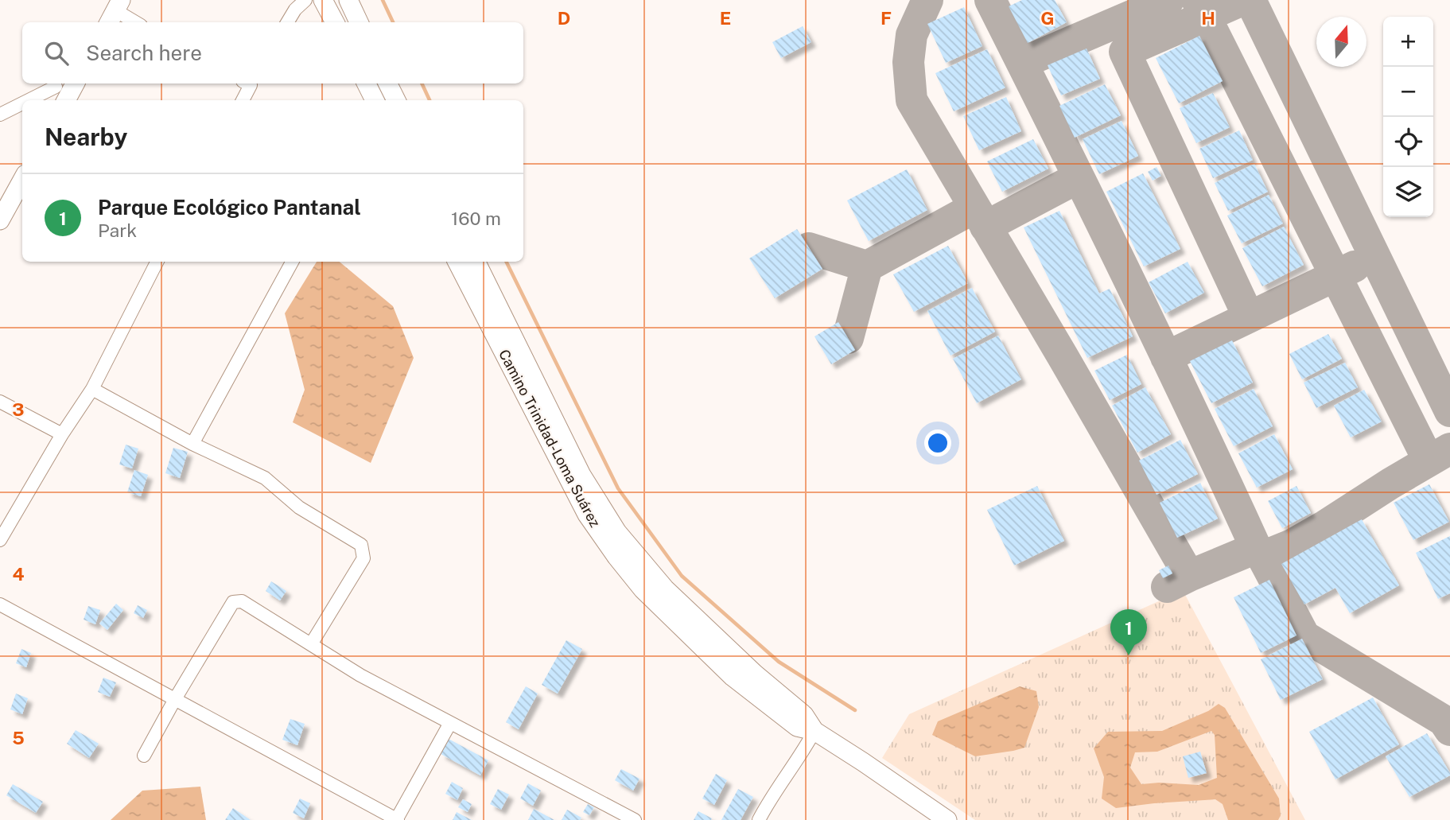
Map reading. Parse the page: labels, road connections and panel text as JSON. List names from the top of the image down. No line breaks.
{"streets":{"street":["Camino Trinidad-Loma Suárez"]},"north":"top","page":{"map_buttons":["+","−"],"search":"Search here","heading":"Nearby","list":[{"mark":"1","name":"Parque Ecológico Pantanal","note":"Park","value":"160 m"}],"pins":"1"},"grid":{"columns":["D","E","F","G","H"],"rows":["3","4","5"]}}
